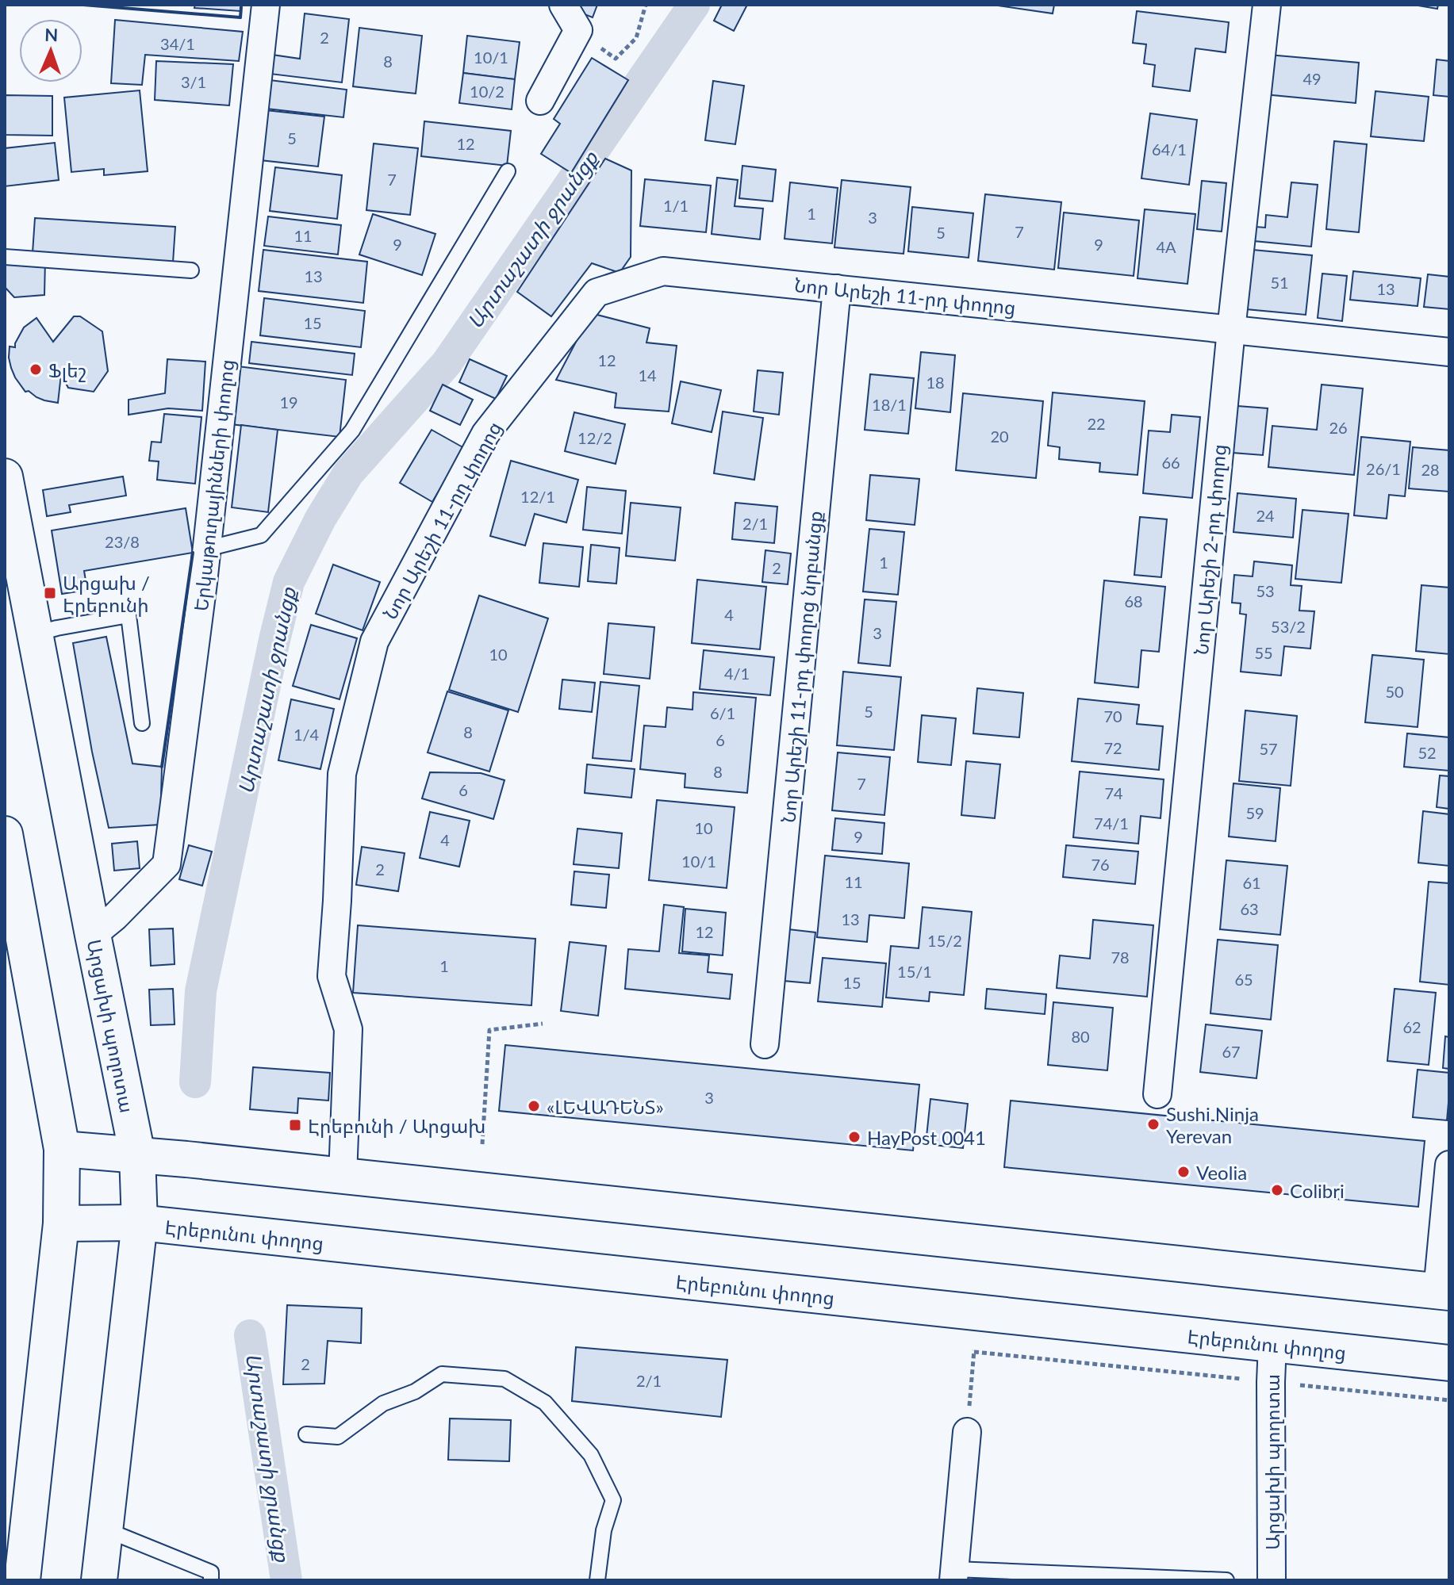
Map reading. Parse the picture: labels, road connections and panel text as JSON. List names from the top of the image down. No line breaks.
{"streets":{"main road":["Արցախի պողոտա","Էրեբունու փողոց"],"street":["Նոր Արեշի 11-րդ փողոց","Երկաթուղայինների փողոց","Նոր Արեշի 2-րդ փողոց","Նոր Արեշի 11-րդ փողոց նրբանցք"]},"crossings":[["Նոր Արեշի 11-րդ փողոց","Նոր Արեշի 2-րդ փողոց"],["Նոր Արեշի 11-րդ փողոց","Նոր Արեշի 11-րդ փողոց նրբանցք"],["Երկաթուղայինների փողոց","Արցախի պողոտա"],["Արցախի պողոտա","Էրեբունու փողոց"]],"water":["Արտաշատի ջրանցք"],"places":{"other":["Ֆլեշ","«ԼԵՎԱԴԵՆՏ»","Sushi Ninja Yerevan","HayPost 0041","Veolia","Colibri"],"transit":["Արցախ / Էրեբունի","Էրեբունի / Արցախ"]},"house_numbers":["2","34/1","10/1","8","49","3/1","10/2","5","12","64/1","7","1/1","1","3","7","5","11","9","9","4А","13","51","13","15","12","14","18","19","18/1","22","26","20","12/2","66","26/1","28","12/1","24","2/1","23/8","1","2","53","68","4","53/2","3","55","10","4/1","50","5","6/1","70","8","1/4","6","72","57","52","8","7","6","74","59","74/1","10","9","4","10/1","76","2","11","61","63","13","12","15/2","78","1","15/1","65","15","62","80","67","3","2","2/1"],"north":"top"}
